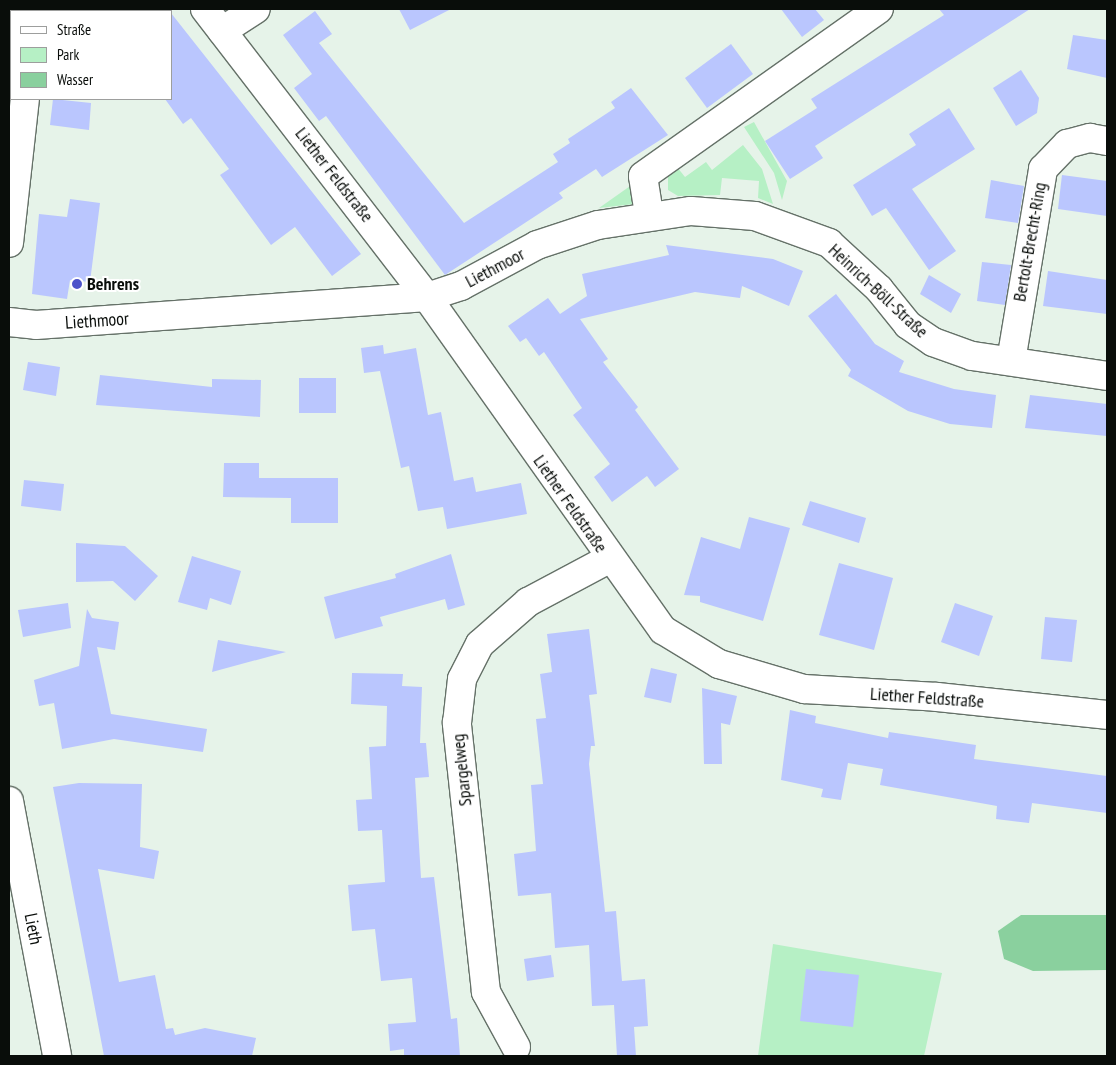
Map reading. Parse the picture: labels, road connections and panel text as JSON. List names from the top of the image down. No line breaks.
{"streets":{"street":["Liether Feldstraße","Bertolt-Brecht-Ring","Liethmoor","Heinrich-Böll-Straße","Spargelweg","Lieth"]},"crossings":[["Liether Feldstraße","Liethmoor"],["Liether Feldstraße","Spargelweg"],["Bertolt-Brecht-Ring","Heinrich-Böll-Straße"],["Liethmoor","Heinrich-Böll-Straße"]],"places":["Behrens"],"legend":["Straße","Park","Wasser"]}
